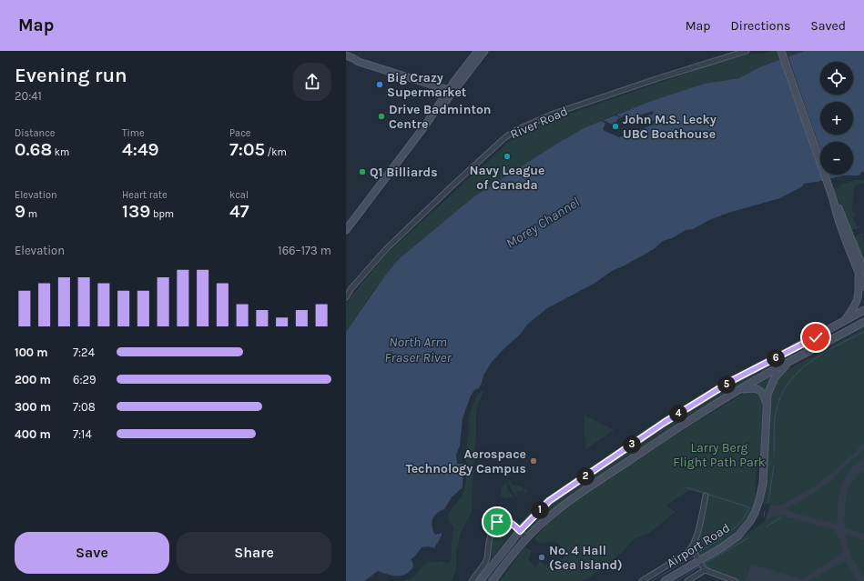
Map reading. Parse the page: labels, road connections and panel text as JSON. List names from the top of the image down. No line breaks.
{"streets":{"main road":["Airport Road"],"street":["River Road"]},"water":["Morey Channel","North Arm Fraser River"],"parks":["Larry Berg Flight Path Park"],"places":["Big Crazy Supermarket","Drive Badminton Centre","John M.S. Lecky UBC Boathouse","Navy League of Canada","Q1 Billiards","Aerospace Technology Campus","No. 4 Hall (Sea Island)"],"page":{"header":"Map","nav":["Map","Directions","Saved"],"heading":["Evening run","20:41"],"map_buttons":["+","−"],"stats":[["Distance","0.68 km"],["Time","4:49"],["Pace","7:05 /km"],["Elevation","9 m"],["Heart rate","139 bpm"],["kcal","47"]],"chart":["Elevation","166–173 m"],"list":[{"name":"100 m","note":"7:24"},{"name":"200 m","note":"6:29"},{"name":"300 m","note":"7:08"},{"name":"400 m","note":"7:14"}],"pins":["6","5","4","3","2","1"],"buttons":["Save","Share"]}}
